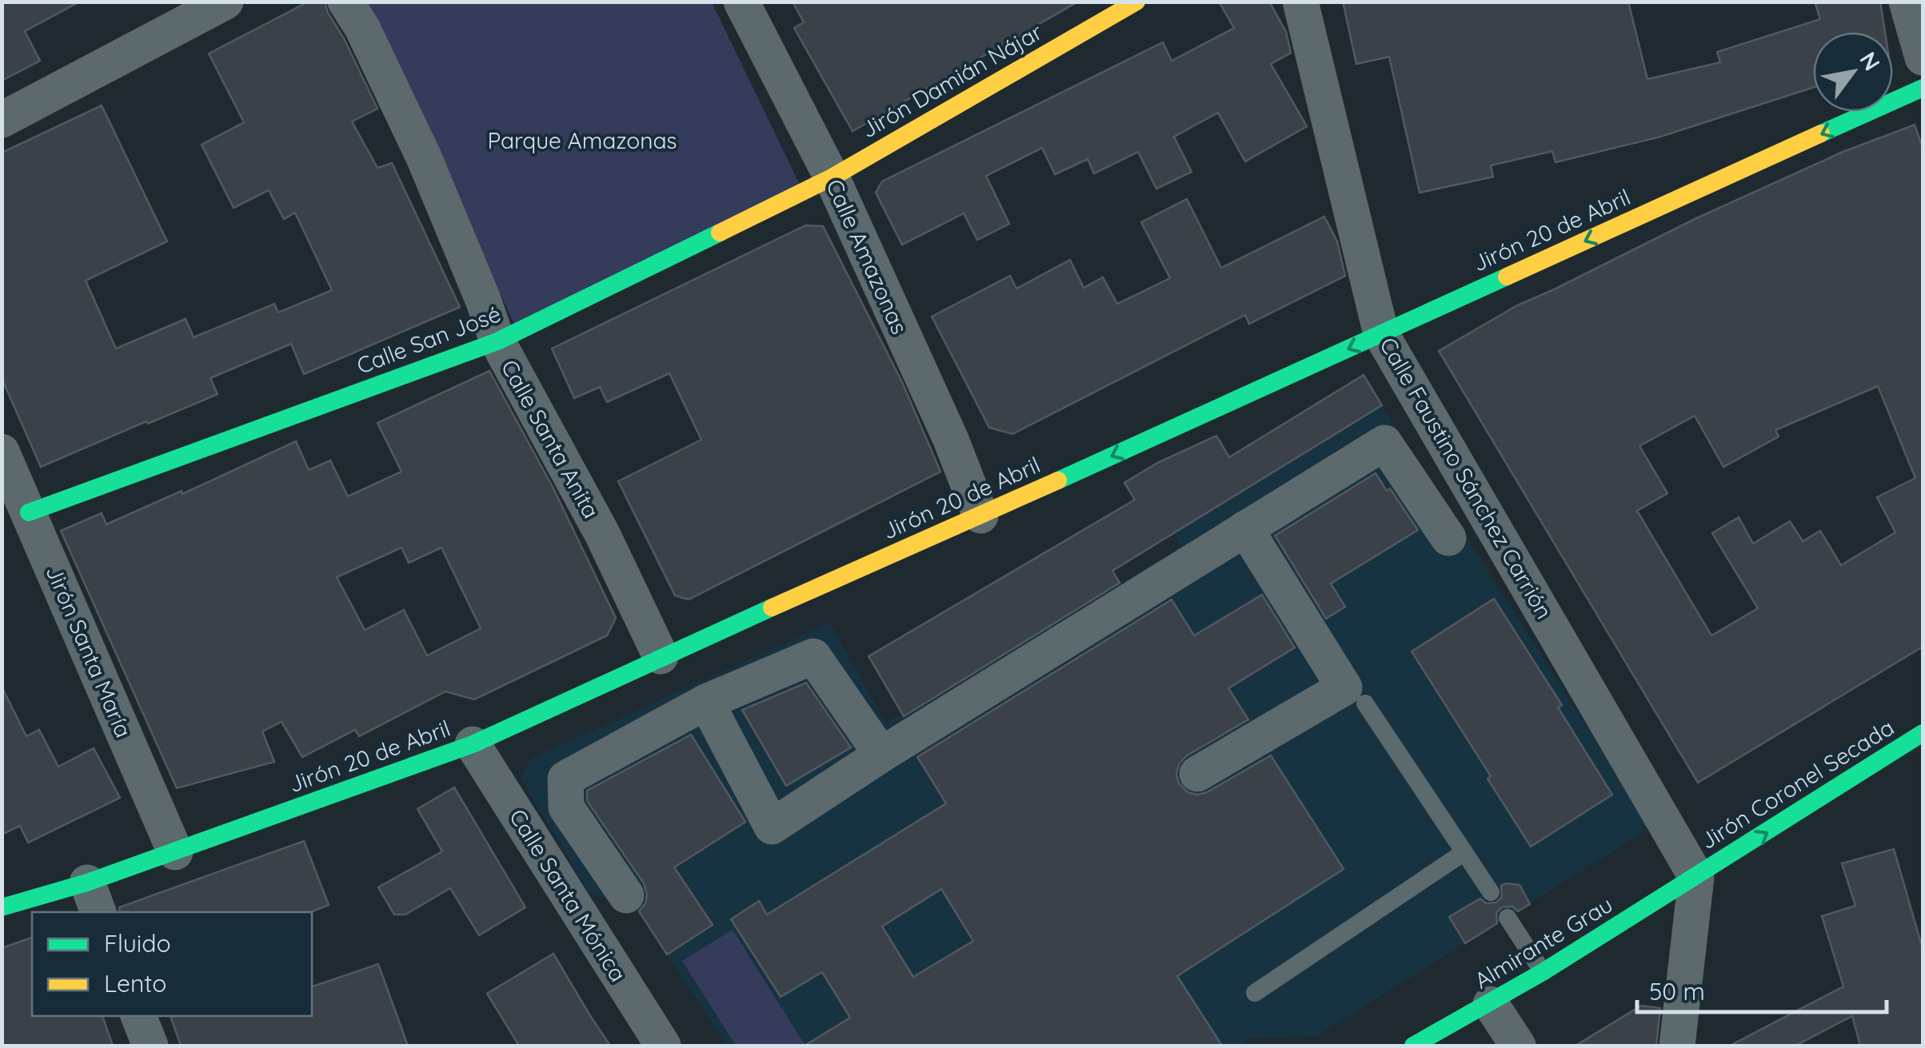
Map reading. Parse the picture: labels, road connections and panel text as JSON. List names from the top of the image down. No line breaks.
{"streets":{"main road":["Jirón Damián Nájar","Jirón 20 de Abril","Calle San José","Jirón Coronel Secada","Almirante Grau"],"street":["Calle Amazonas","Calle Santa Anita","Calle Faustino Sánchez Carrión","Jirón Santa María","Calle Santa Mónica"]},"crossings":[["Jirón Damián Nájar","Calle Amazonas"],["Jirón Damián Nájar","Calle San José"],["Jirón 20 de Abril","Calle Amazonas"],["Jirón 20 de Abril","Calle Santa Anita"],["Jirón 20 de Abril","Calle Faustino Sánchez Carrión"],["Jirón 20 de Abril","Jirón Santa María"],["Jirón 20 de Abril","Calle Santa Mónica"],["Calle Amazonas","Calle San José"],["Calle San José","Calle Santa Anita"],["Calle San José","Jirón Santa María"],["Calle Faustino Sánchez Carrión","Jirón Coronel Secada"],["Calle Faustino Sánchez Carrión","Almirante Grau"],["Jirón Coronel Secada","Almirante Grau"]],"one_way":["Jirón 20 de Abril","Jirón Coronel Secada"],"parks":["Parque Amazonas"],"legend":["Fluido","Lento"],"scale_bar":"50 m","north":"top right"}
